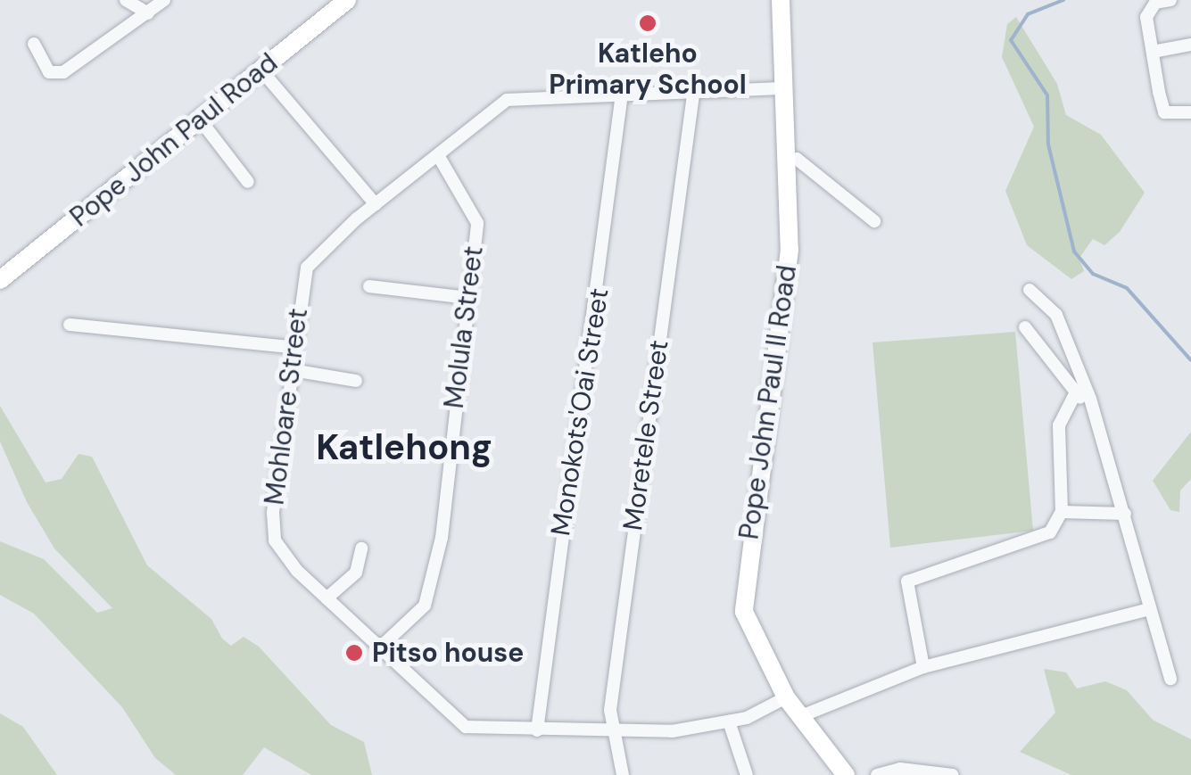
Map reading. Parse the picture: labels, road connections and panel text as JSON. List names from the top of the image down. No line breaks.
{"streets":{"main road":["Pope John Paul Road","Pope John Paul II Road"],"street":["Molula Street","Mohloare Street","Monokots'Oai Street","Moretele Street"]},"crossings":[["Molula Street","Mohloare Street"],["Pope John Paul II Road","Mohloare Street"],["Mohloare Street","Monokots'Oai Street"],["Mohloare Street","Moretele Street"]],"districts":["Katlehong"],"places":["Katleho Primary School","Pitso house"]}
